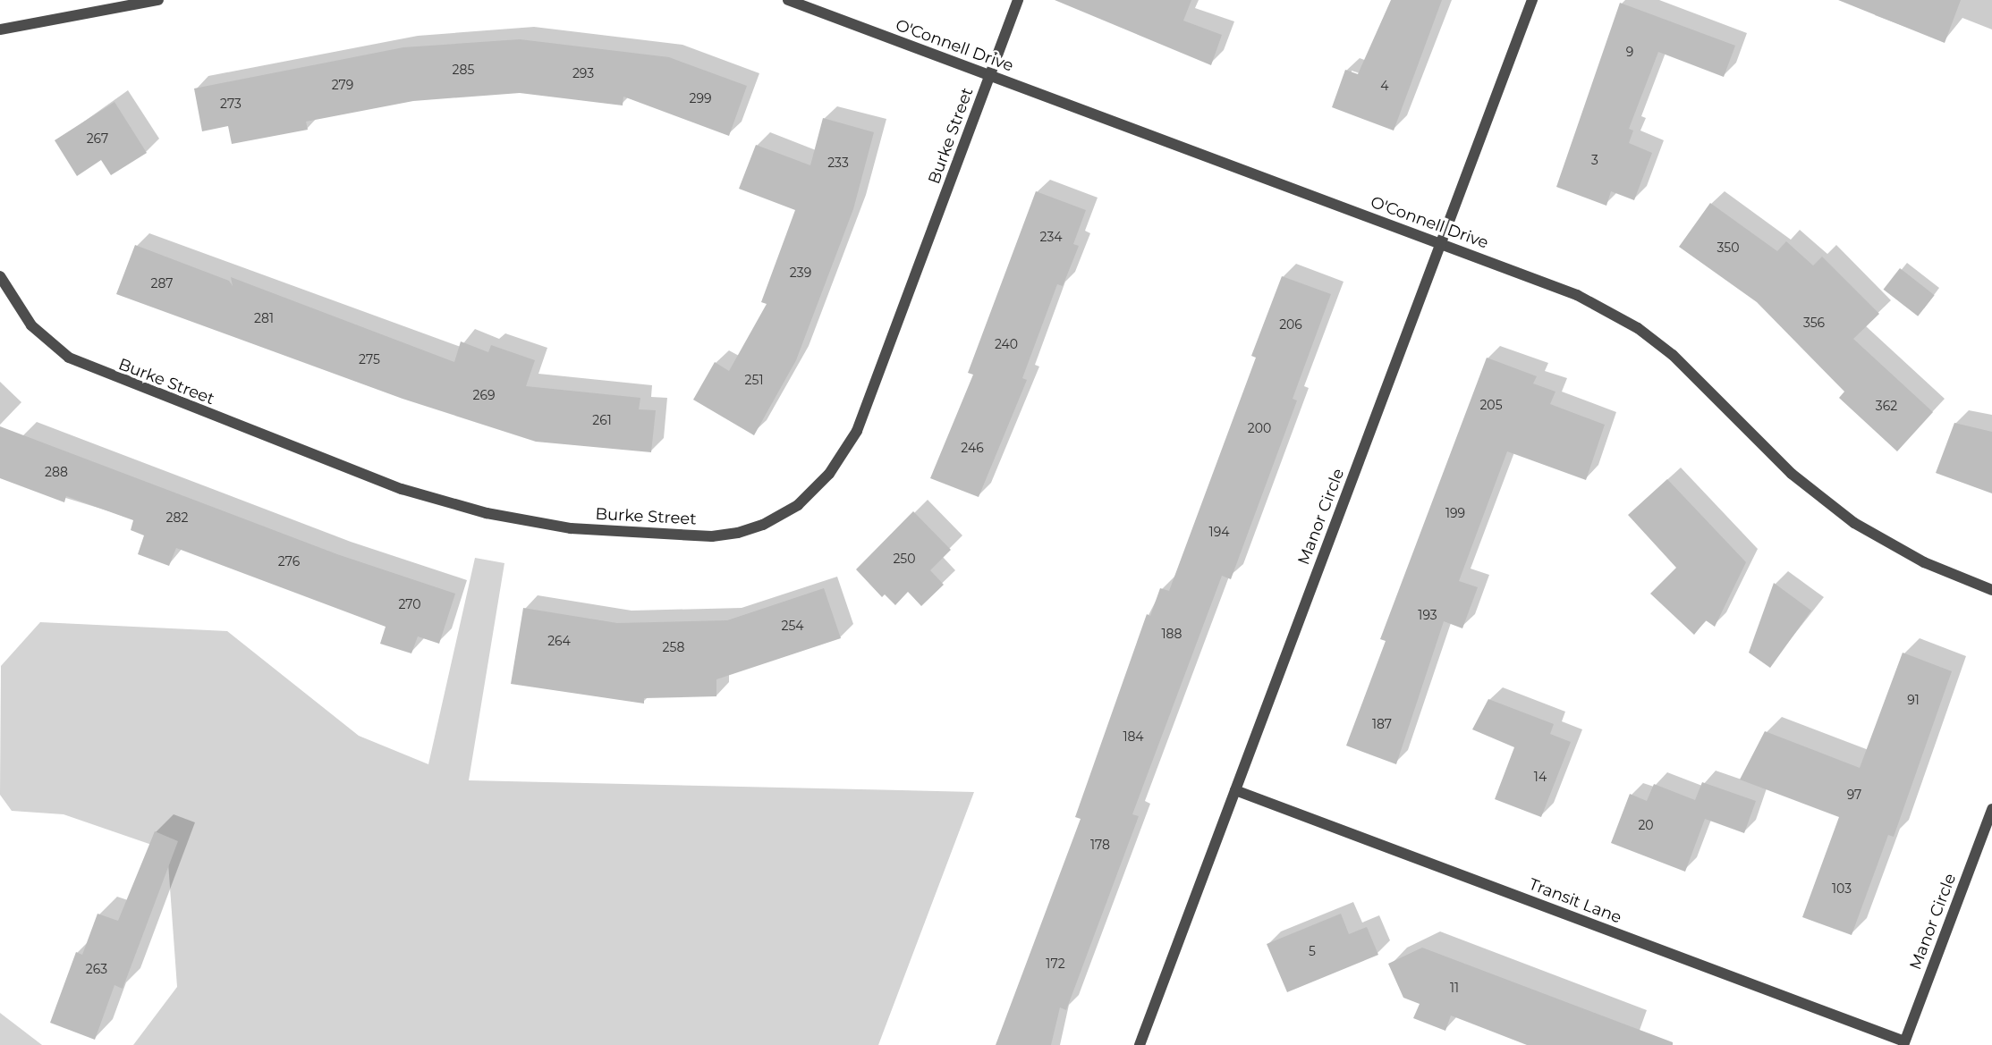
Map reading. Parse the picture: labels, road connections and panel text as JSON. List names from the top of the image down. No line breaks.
{"streets":{"street":["O'Connell Drive","Burke Street","Manor Circle","Transit Lane"]},"crossings":[["O'Connell Drive","Burke Street"],["O'Connell Drive","Manor Circle"],["Manor Circle","Transit Lane"]],"house_numbers":["9","285","293","279","4","299","273","267","3","233","234","350","239","287","281","356","206","240","275","251","269","205","362","261","200","246","288","199","282","194","250","276","270","193","254","188","264","258","91","187","184","14","97","20","178","103","5","172","263","11"]}
